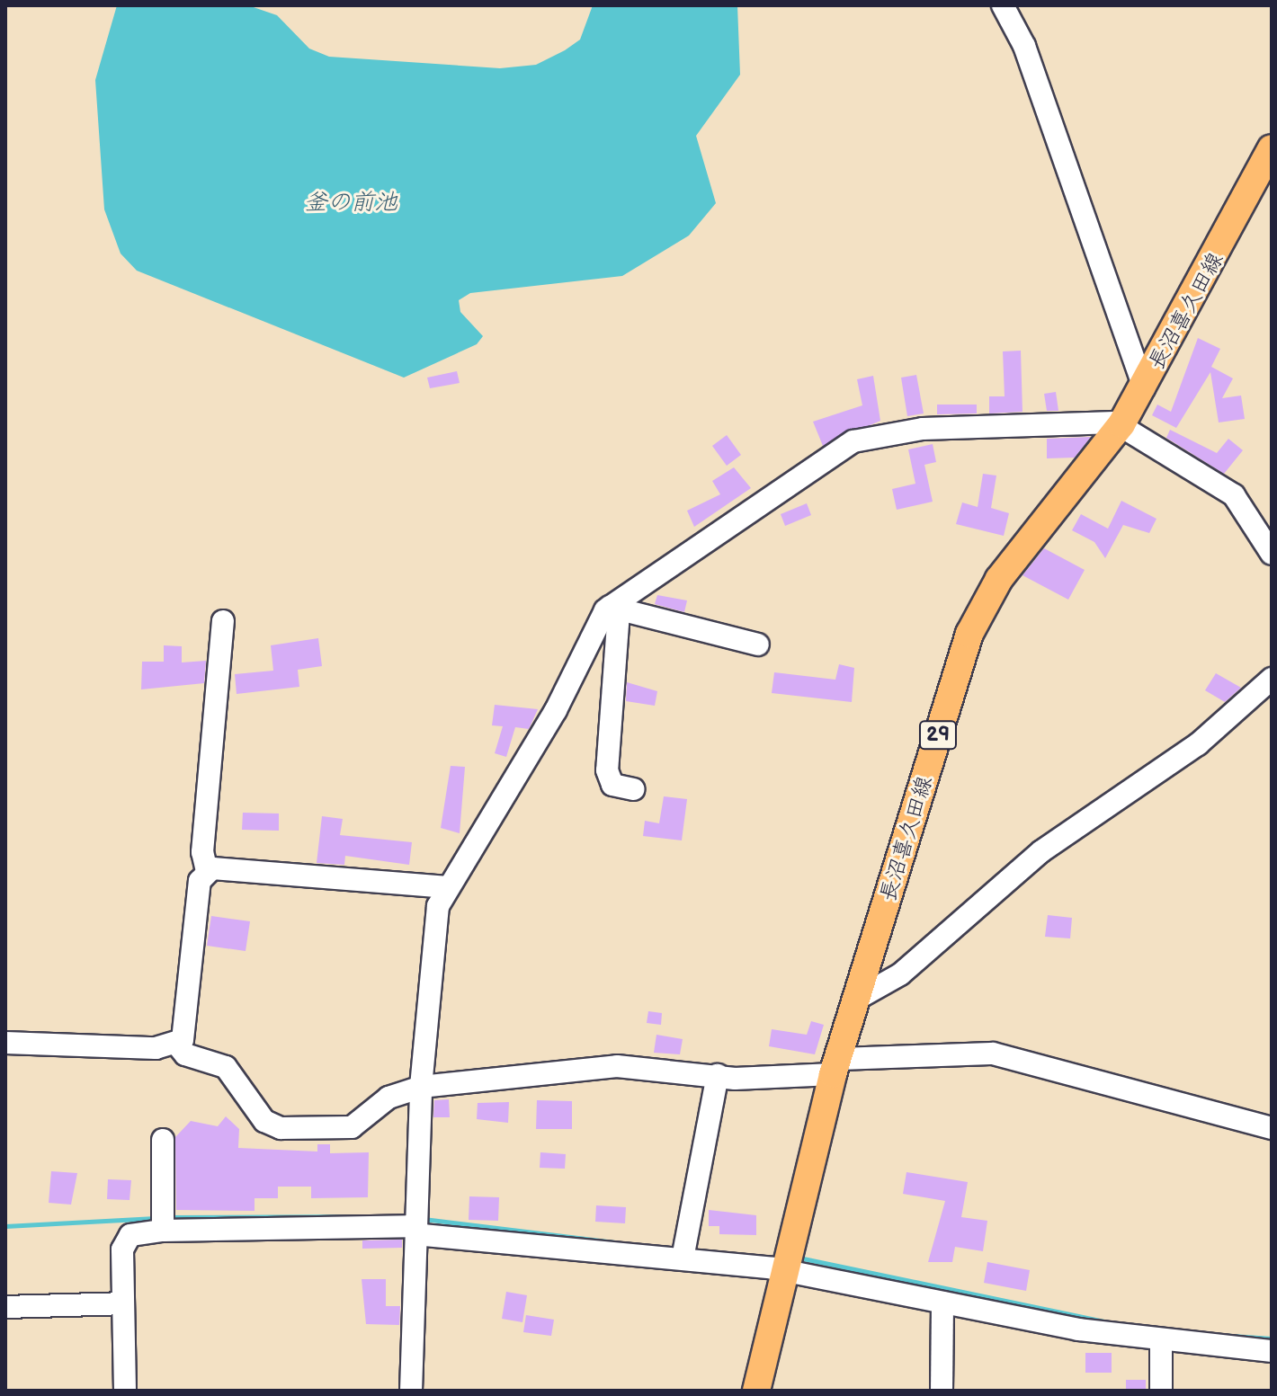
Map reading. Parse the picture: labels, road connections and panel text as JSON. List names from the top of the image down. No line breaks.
{"streets":{"main road":["長沼喜久田線","29"]},"water":["釜の前池"]}
